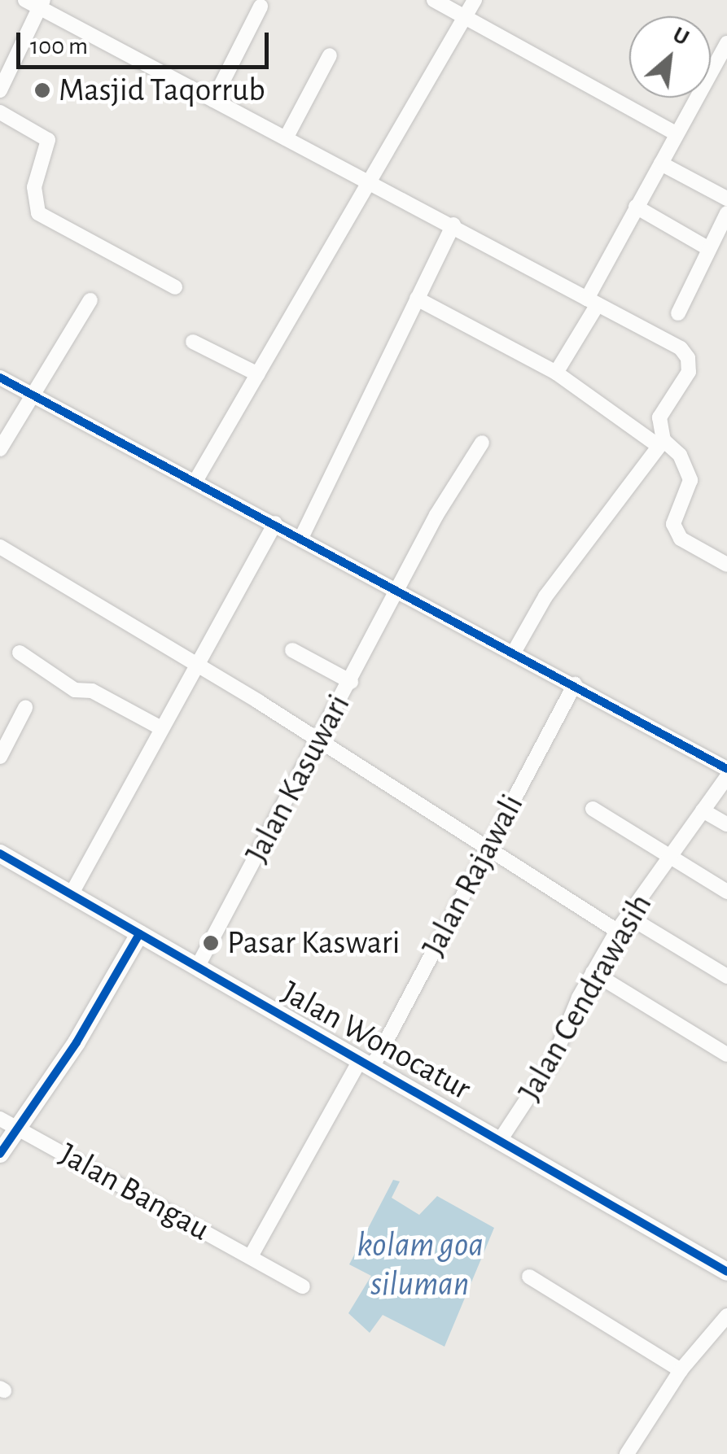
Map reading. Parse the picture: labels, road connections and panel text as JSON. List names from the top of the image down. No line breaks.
{"streets":{"street":["Jalan Kasuwari","Jalan Rajawali","Jalan Cendrawasih","Jalan Wonocatur","Jalan Bangau"]},"crossings":[["Jalan Kasuwari","Jalan Wonocatur"],["Jalan Rajawali","Jalan Wonocatur"],["Jalan Cendrawasih","Jalan Wonocatur"]],"water":["kolam goa siluman"],"places":["Masjid Taqorrub","Pasar Kaswari"],"scale_bar":"100 m","north":"top right"}
